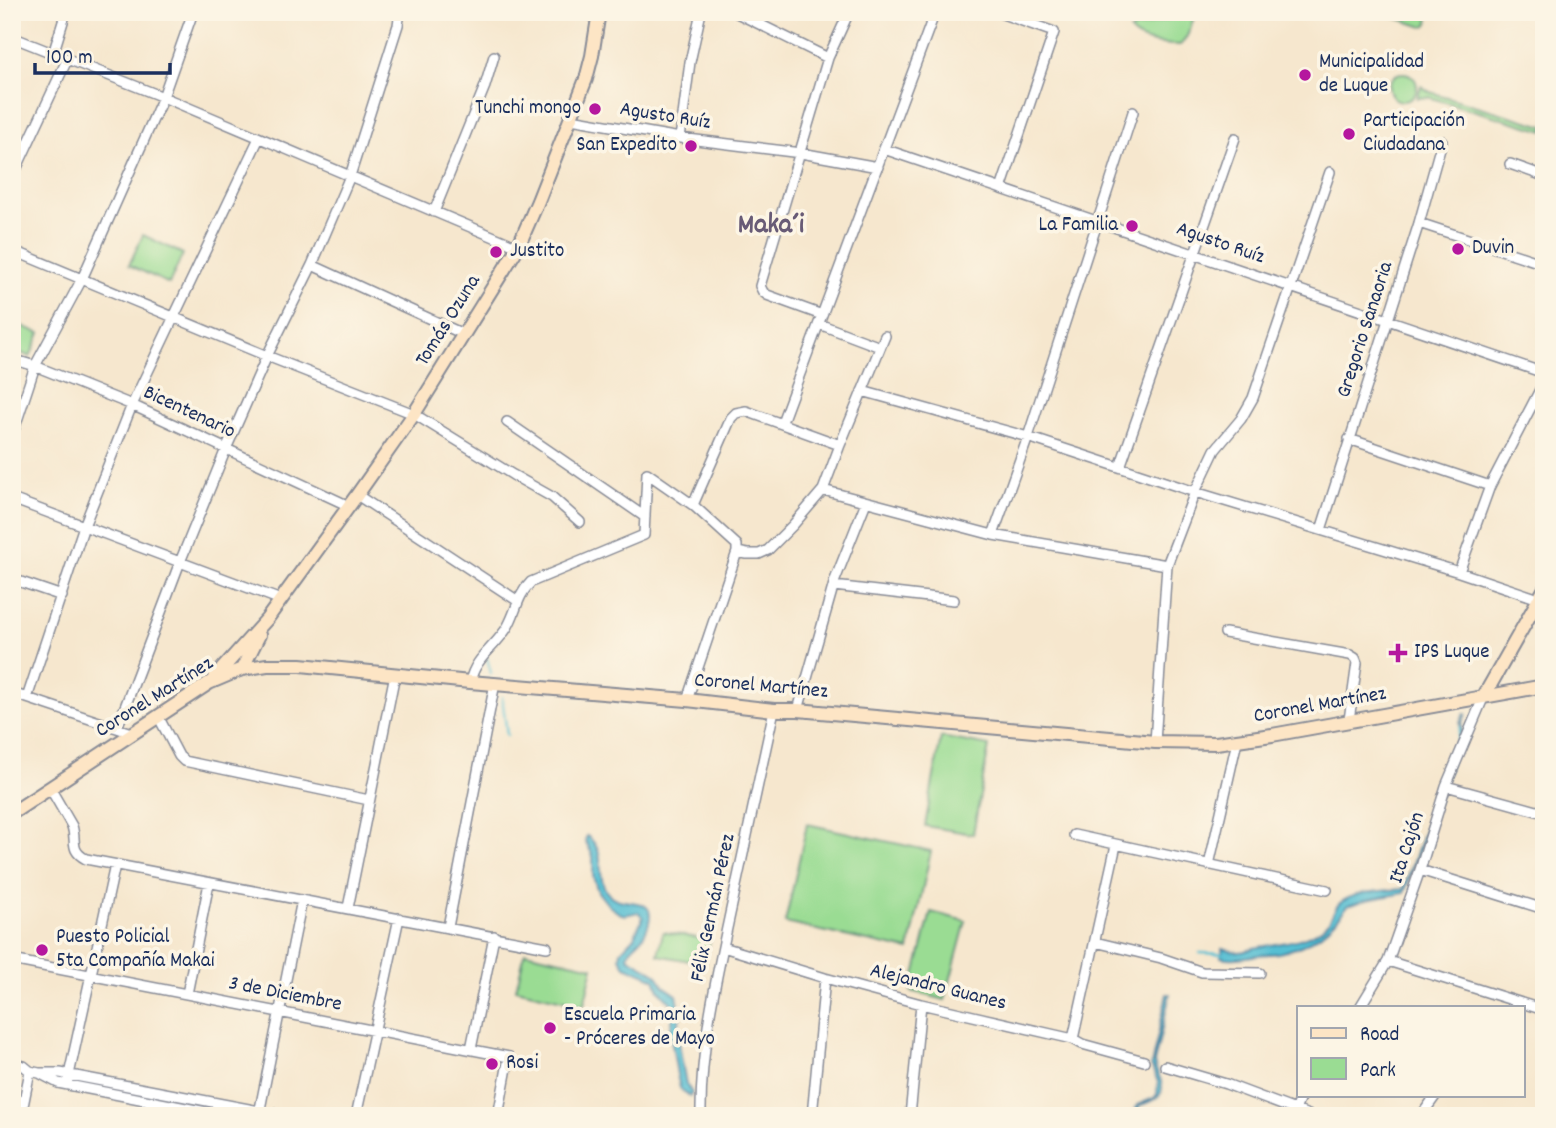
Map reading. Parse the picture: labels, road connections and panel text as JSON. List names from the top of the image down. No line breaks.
{"streets":{"main road":["Tomás Ozuna","Coronel Martínez"],"street":["Agusto Ruíz","Gregorio Sanaoria","Bicentenario","Ita Cajón","Félix Germán Pérez","Alejandro Guanes","3 de Diciembre"]},"crossings":[["Agusto Ruíz","Tomás Ozuna"],["Agusto Ruíz","Gregorio Sanaoria"],["Tomás Ozuna","Bicentenario"],["Tomás Ozuna","Coronel Martínez"],["Coronel Martínez","Ita Cajón"],["Coronel Martínez","Félix Germán Pérez"],["Félix Germán Pérez","Alejandro Guanes"]],"districts":["Maka´i"],"places":{"other":["Municipalidad de Luque","Tunchi mongo","Participación Ciudadana","San Expedito","La Familia","Duvin","Justito","Puesto Policial 5ta Compañía Makai","Escuela Primaria - Próceres de Mayo","Rosi"],"health":["IPS Luque"]},"legend":["Road","Park"],"scale_bar":"100 m"}
